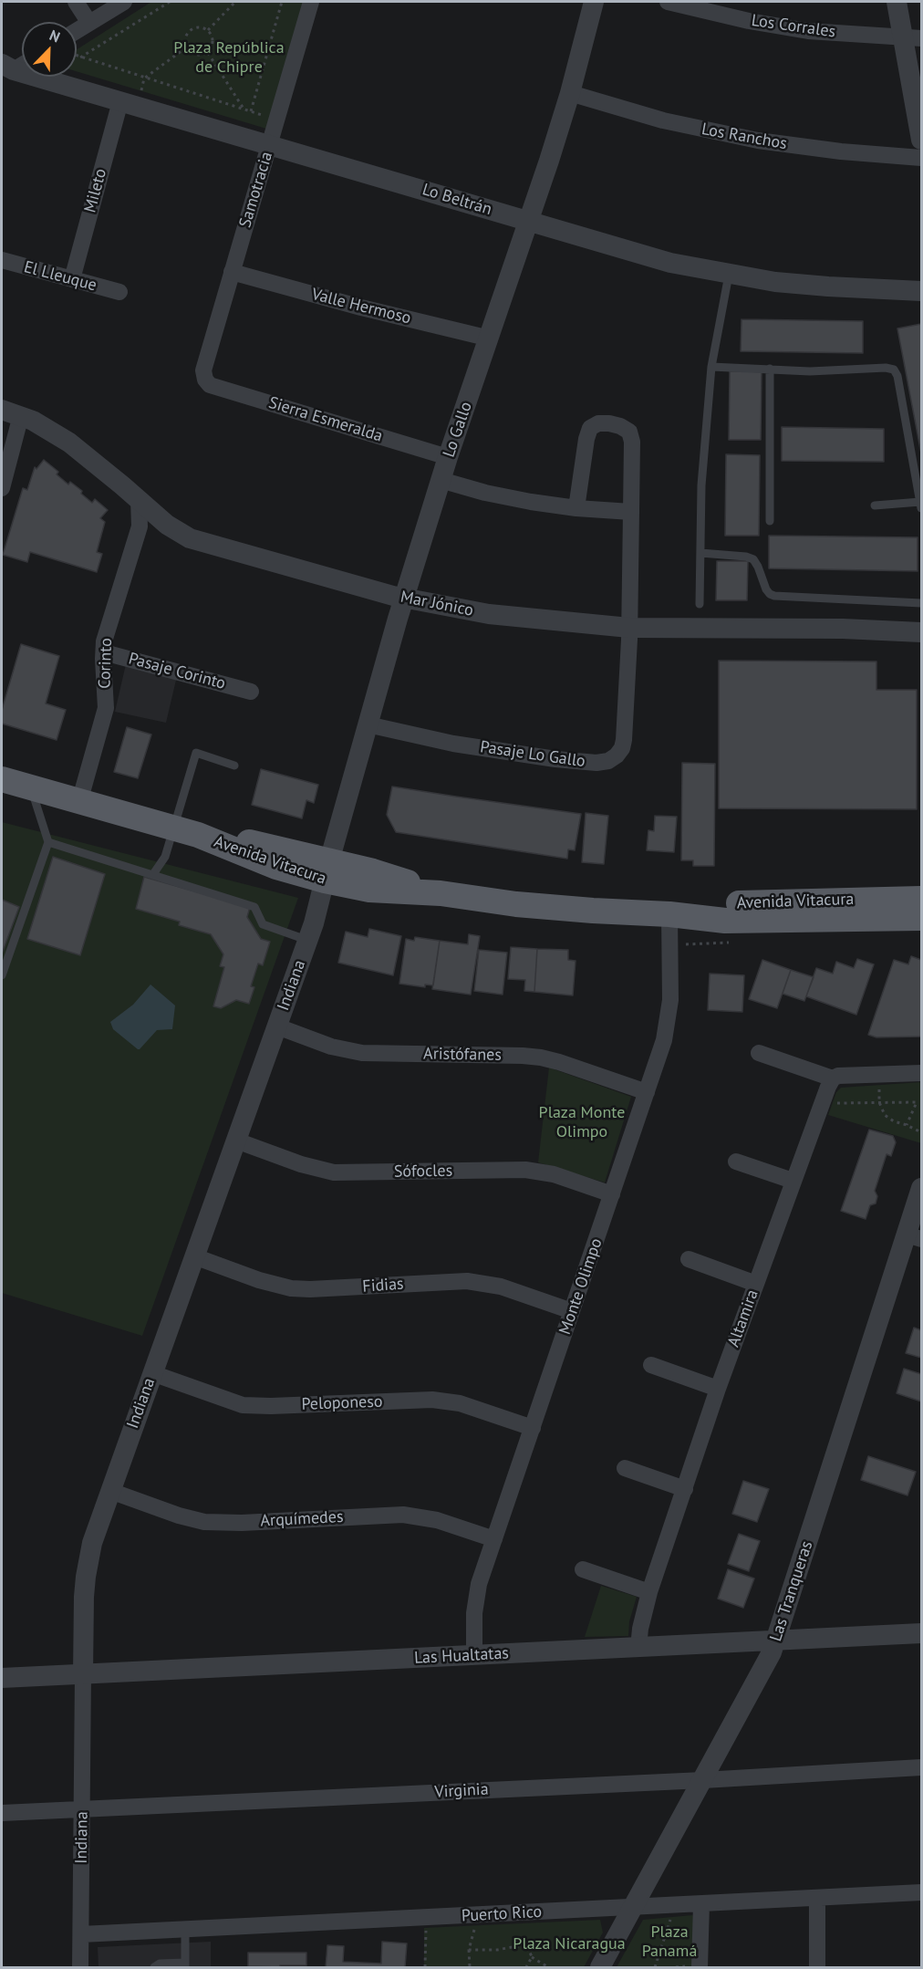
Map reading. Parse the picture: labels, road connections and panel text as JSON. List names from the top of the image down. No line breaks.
{"streets":{"main road":["Avenida Vitacura"],"street":["Los Corrales","Los Ranchos","Samotracia","Mileto","Lo Beltrán","El Lleuque","Valle Hermoso","Sierra Esmeralda","Lo Gallo","Mar Jónico","Corinto","Pasaje Corinto","Pasaje Lo Gallo","Indiana","Aristófanes","Sófocles","Fidias","Monte Olimpo","Altamira","Peloponeso","Arquímedes","Las Tranqueras","Las Hualtatas","Virginia","Puerto Rico"]},"crossings":[["Los Ranchos","Lo Gallo"],["Samotracia","Lo Beltrán"],["Samotracia","Valle Hermoso"],["Samotracia","Sierra Esmeralda"],["Mileto","Lo Beltrán"],["Mileto","El Lleuque"],["Lo Beltrán","Lo Gallo"],["Valle Hermoso","Lo Gallo"],["Sierra Esmeralda","Lo Gallo"],["Lo Gallo","Mar Jónico"],["Lo Gallo","Pasaje Lo Gallo"],["Lo Gallo","Avenida Vitacura"],["Lo Gallo","Indiana"],["Mar Jónico","Corinto"],["Mar Jónico","Pasaje Lo Gallo"],["Corinto","Pasaje Corinto"],["Corinto","Avenida Vitacura"],["Avenida Vitacura","Indiana"],["Avenida Vitacura","Monte Olimpo"],["Indiana","Aristófanes"],["Indiana","Sófocles"],["Indiana","Fidias"],["Indiana","Peloponeso"],["Indiana","Arquímedes"],["Indiana","Las Hualtatas"],["Indiana","Virginia"],["Indiana","Puerto Rico"],["Aristófanes","Monte Olimpo"],["Sófocles","Monte Olimpo"],["Fidias","Monte Olimpo"],["Monte Olimpo","Peloponeso"],["Monte Olimpo","Arquímedes"],["Monte Olimpo","Las Hualtatas"],["Altamira","Las Hualtatas"],["Las Tranqueras","Las Hualtatas"],["Las Tranqueras","Virginia"],["Las Tranqueras","Puerto Rico"]],"parks":["Plaza República de Chipre","Plaza Monte Olimpo","Plaza Panamá","Plaza Nicaragua"],"north":"top right"}
